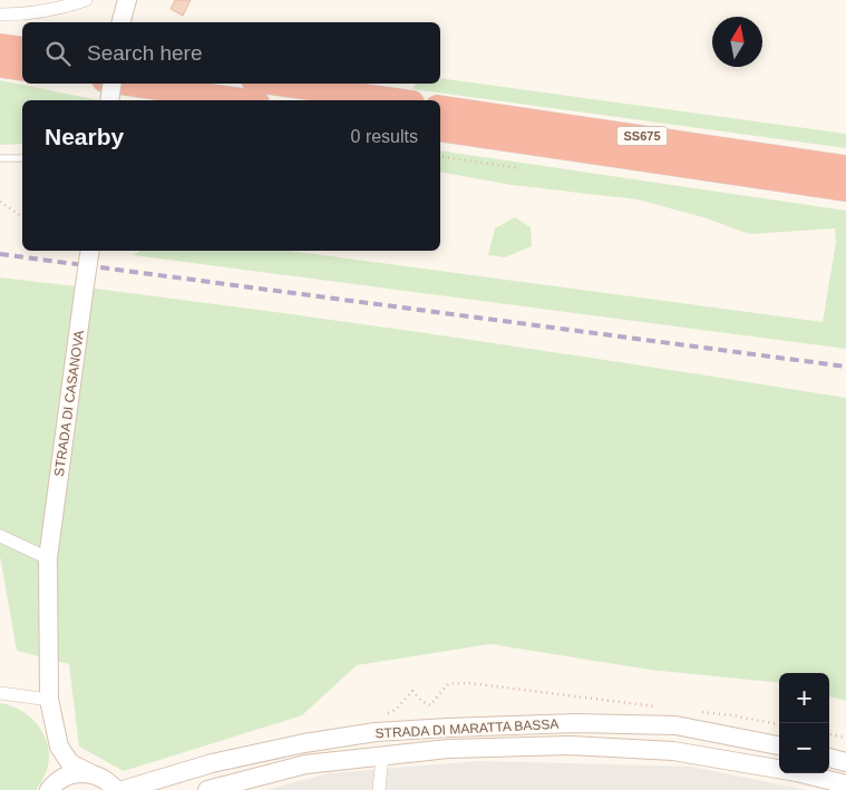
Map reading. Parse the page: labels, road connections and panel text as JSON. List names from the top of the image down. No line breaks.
{"streets":{"highway":["SS675"],"main road":["STRADA DI CASANOVA","STRADA DI MARATTA BASSA"]},"north":"top","page":{"search":"Search here","heading":["Nearby","0 results"],"map_buttons":["+","−"]}}
